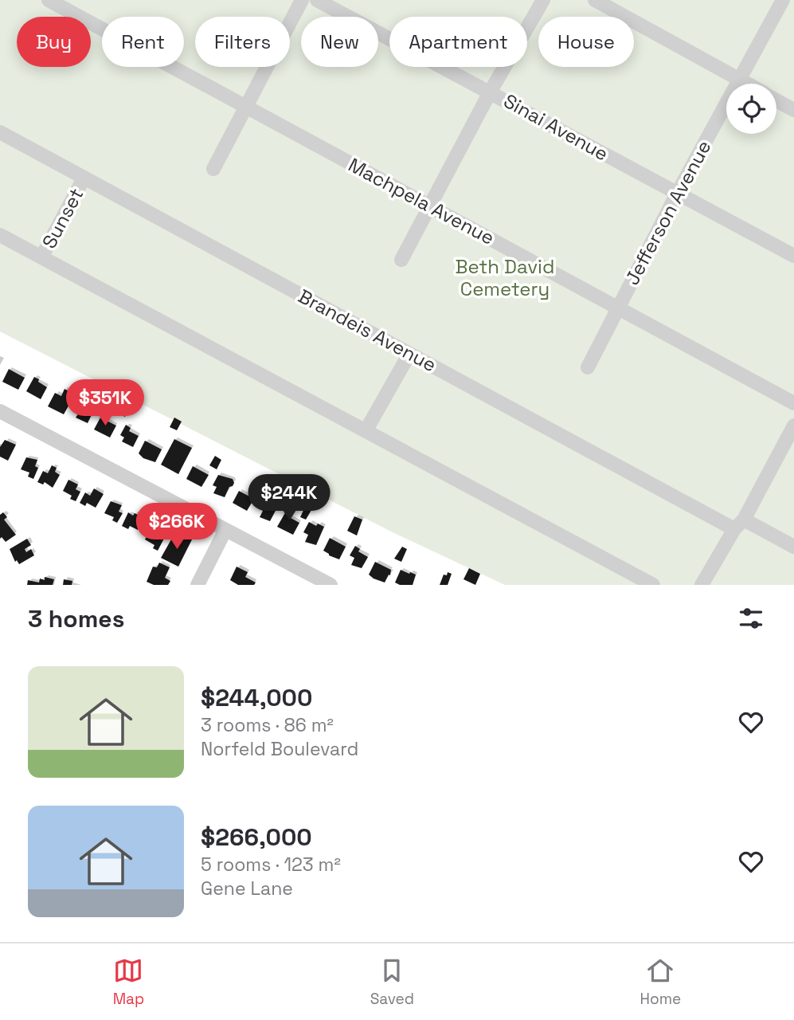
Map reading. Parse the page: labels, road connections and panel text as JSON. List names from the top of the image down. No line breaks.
{"streets":{"street":["Sinai Avenue","Machpela Avenue","Jefferson Avenue","Sunset","Brandeis Avenue"]},"crossings":[["Sinai Avenue","Jefferson Avenue"],["Machpela Avenue","Jefferson Avenue"],["Sunset","Brandeis Avenue"]],"parks":["Beth David Cemetery"],"page":{"chip":["Buy","Rent","Filters","New","Apartment","House"],"price":["$351K","$244K","$266K"],"heading":"3 homes","list":[{"name":"$244,000","note":"3 rooms · 86 m² · Norfeld Boulevard"},{"name":"$266,000","note":"5 rooms · 123 m² · Gene Lane"}],"tabs":["Map","Saved","Home"]}}
